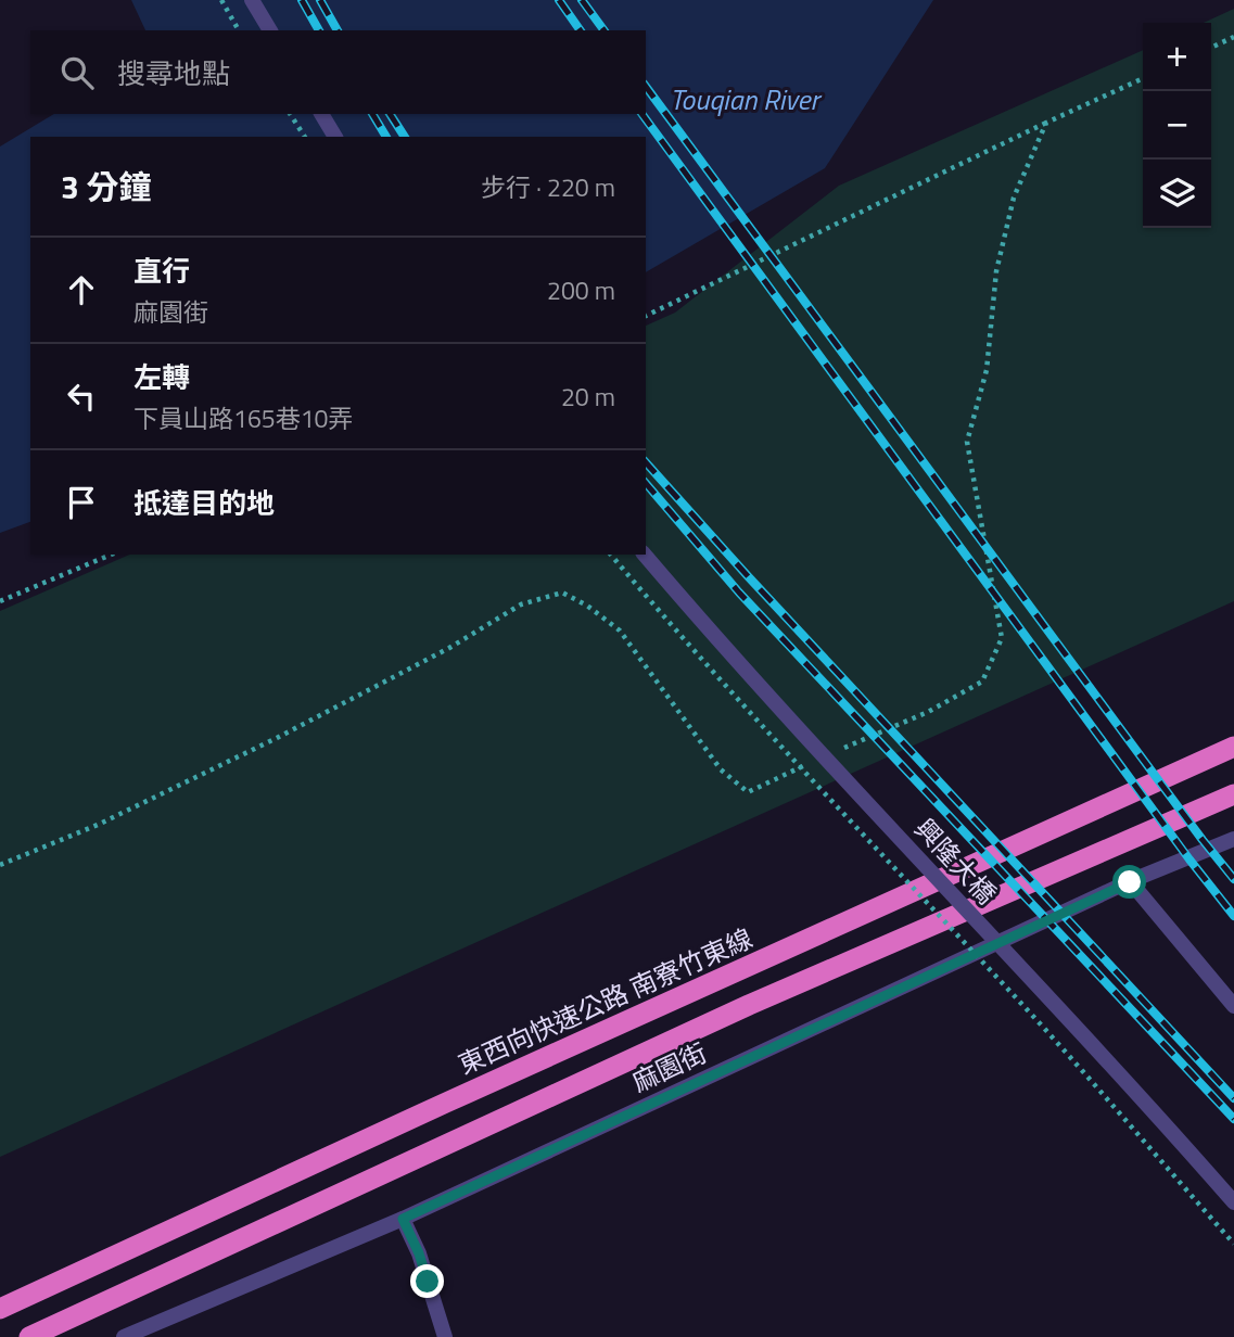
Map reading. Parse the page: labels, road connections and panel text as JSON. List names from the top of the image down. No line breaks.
{"streets":{"highway":["東西向快速公路 南寮竹東線"],"street":["興隆大橋","麻園街"]},"water":["Touqian River"],"page":{"map_buttons":["+","−"],"search":"搜尋地點","heading":["3 分鐘","步行 · 220 m"],"list":[["直行","麻園街","200 m"],["左轉","下員山路165巷10弄","20 m"],"抵達目的地"]}}
